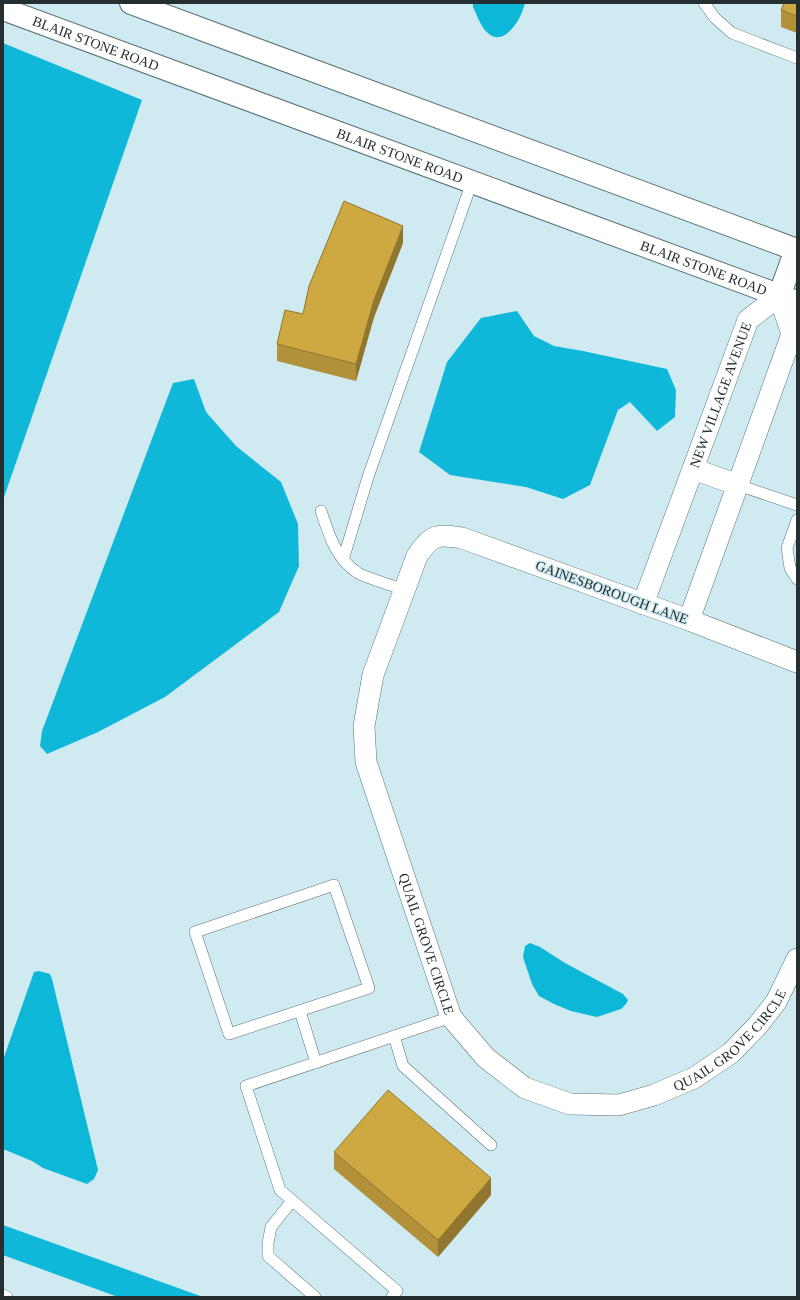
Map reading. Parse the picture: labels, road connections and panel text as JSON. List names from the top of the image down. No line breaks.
{"streets":{"main road":["BLAIR STONE ROAD"],"street":["NEW VILLAGE AVENUE","GAINESBOROUGH LANE","QUAIL GROVE CIRCLE"]},"crossings":[["BLAIR STONE ROAD","NEW VILLAGE AVENUE"],["NEW VILLAGE AVENUE","GAINESBOROUGH LANE"],["GAINESBOROUGH LANE","QUAIL GROVE CIRCLE"]]}
